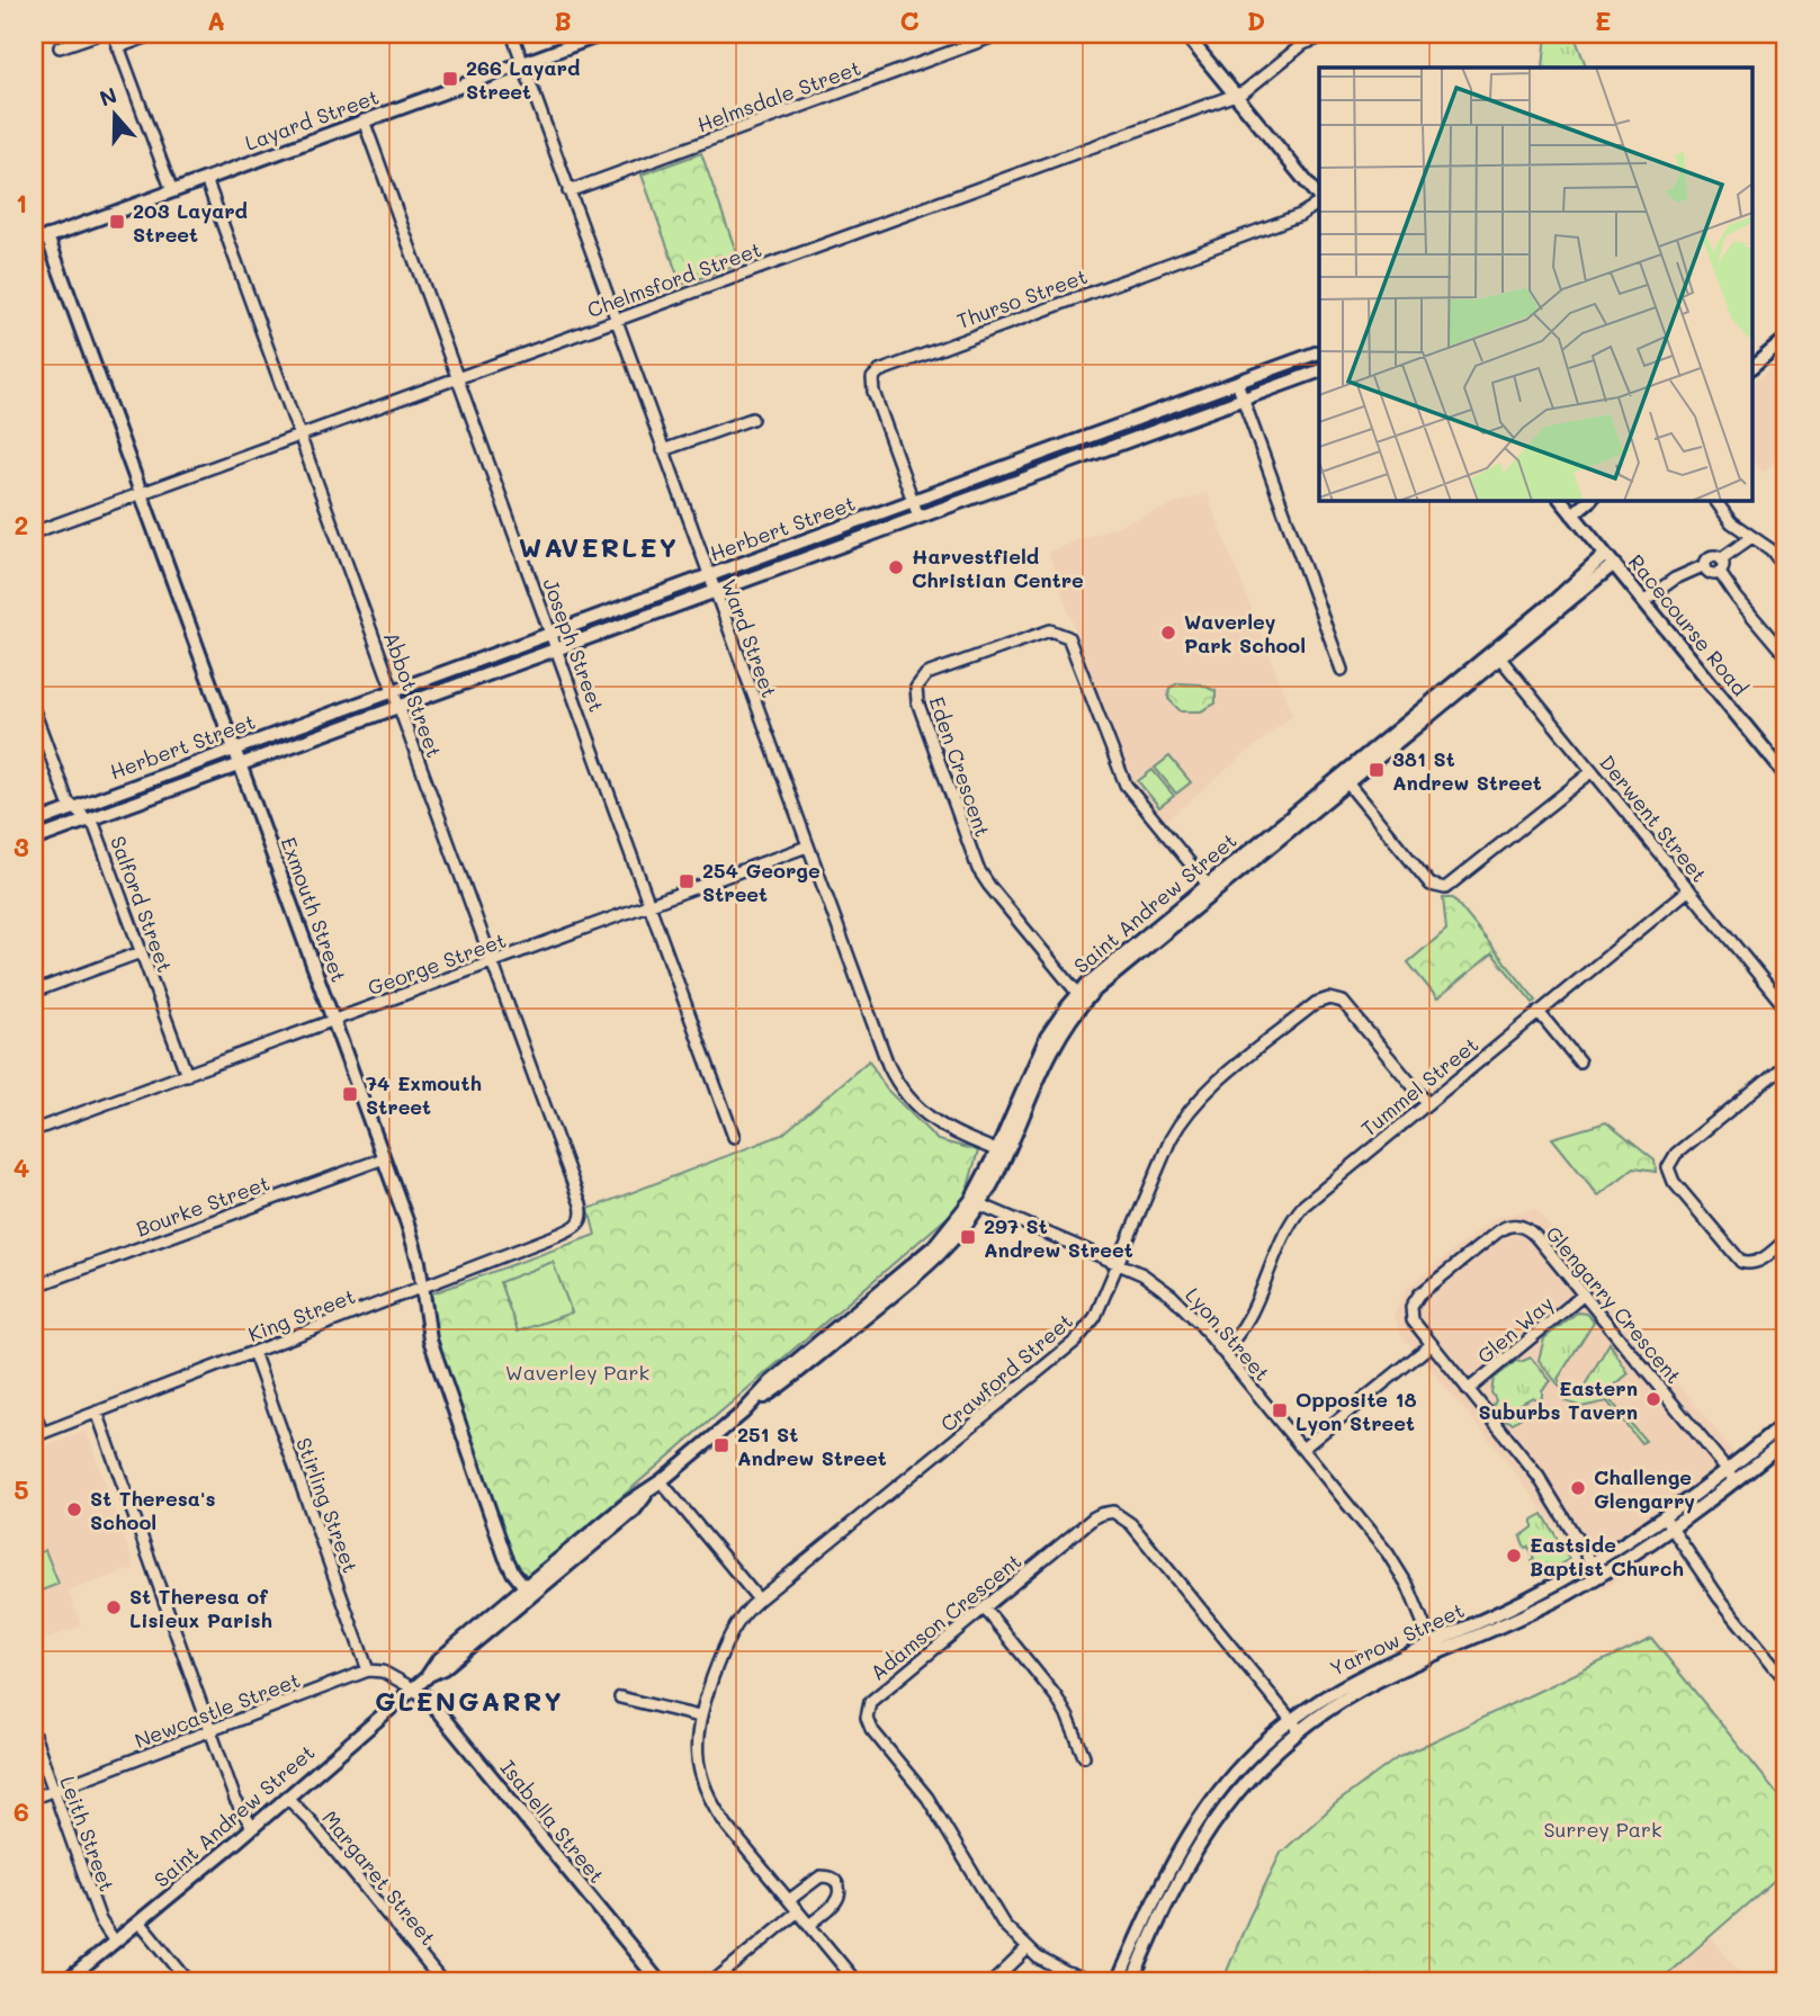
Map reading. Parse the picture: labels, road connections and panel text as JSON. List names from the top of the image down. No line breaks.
{"streets":{"street":["Helmsdale Street","Layard Street","Chelmsford Street","Thurso Street","Herbert Street","Racecourse Road","Ward Street","Joseph Street","Abbot Street","Eden Crescent","Derwent Street","Saint Andrew Street","Salford Street","Exmouth Street","George Street","Tummel Street","Bourke Street","Glengarry Crescent","King Street","Glen Way","Lyon Street","Crawford Street","Stirling Street","Adamson Crescent","Yarrow Street","Newcastle Street","Isabella Street","Leith Street","Margaret Street"]},"crossings":[["Helmsdale Street","Ward Street"],["Layard Street","Ward Street"],["Layard Street","Joseph Street"],["Layard Street","Abbot Street"],["Layard Street","Exmouth Street"],["Chelmsford Street","Ward Street"],["Chelmsford Street","Joseph Street"],["Chelmsford Street","Abbot Street"],["Chelmsford Street","Exmouth Street"],["Thurso Street","Herbert Street"],["Herbert Street","Ward Street"],["Herbert Street","Joseph Street"],["Herbert Street","Abbot Street"],["Herbert Street","Salford Street"],["Herbert Street","Exmouth Street"],["Racecourse Road","Saint Andrew Street"],["Ward Street","Saint Andrew Street"],["Ward Street","George Street"],["Joseph Street","George Street"],["Abbot Street","George Street"],["Abbot Street","King Street"],["Eden Crescent","Saint Andrew Street"],["Derwent Street","Saint Andrew Street"],["Derwent Street","Tummel Street"],["Saint Andrew Street","Exmouth Street"],["Saint Andrew Street","Lyon Street"],["Saint Andrew Street","Isabella Street"],["Saint Andrew Street","Leith Street"],["Saint Andrew Street","Margaret Street"],["Salford Street","George Street"],["Exmouth Street","George Street"],["Exmouth Street","Bourke Street"],["Exmouth Street","King Street"],["Tummel Street","Lyon Street"],["Tummel Street","Crawford Street"],["Glengarry Crescent","Glen Way"],["Glengarry Crescent","Yarrow Street"],["King Street","Stirling Street"],["Lyon Street","Crawford Street"],["Lyon Street","Yarrow Street"],["Stirling Street","Newcastle Street"],["Adamson Crescent","Yarrow Street"],["Newcastle Street","Leith Street"]],"districts":["WAVERLEY","GLENGARRY"],"parks":["Waverley Park","Surrey Park"],"places":{"transit":["266 Layard Street","203 Layard Street","381 St Andrew Street","254 George Street","74 Exmouth Street","297 St Andrew Street","Opposite 18 Lyon Street","251 St Andrew Street"],"other":["Harvestfield Christian Centre","Waverley Park School","Eastern Suburbs Tavern","Challenge Glengarry","St Theresa's School","Eastside Baptist Church","St Theresa of Lisieux Parish"]},"north":"top","grid":{"columns":["A","B","C","D","E"],"rows":["1","2","3","4","5","6"]}}
